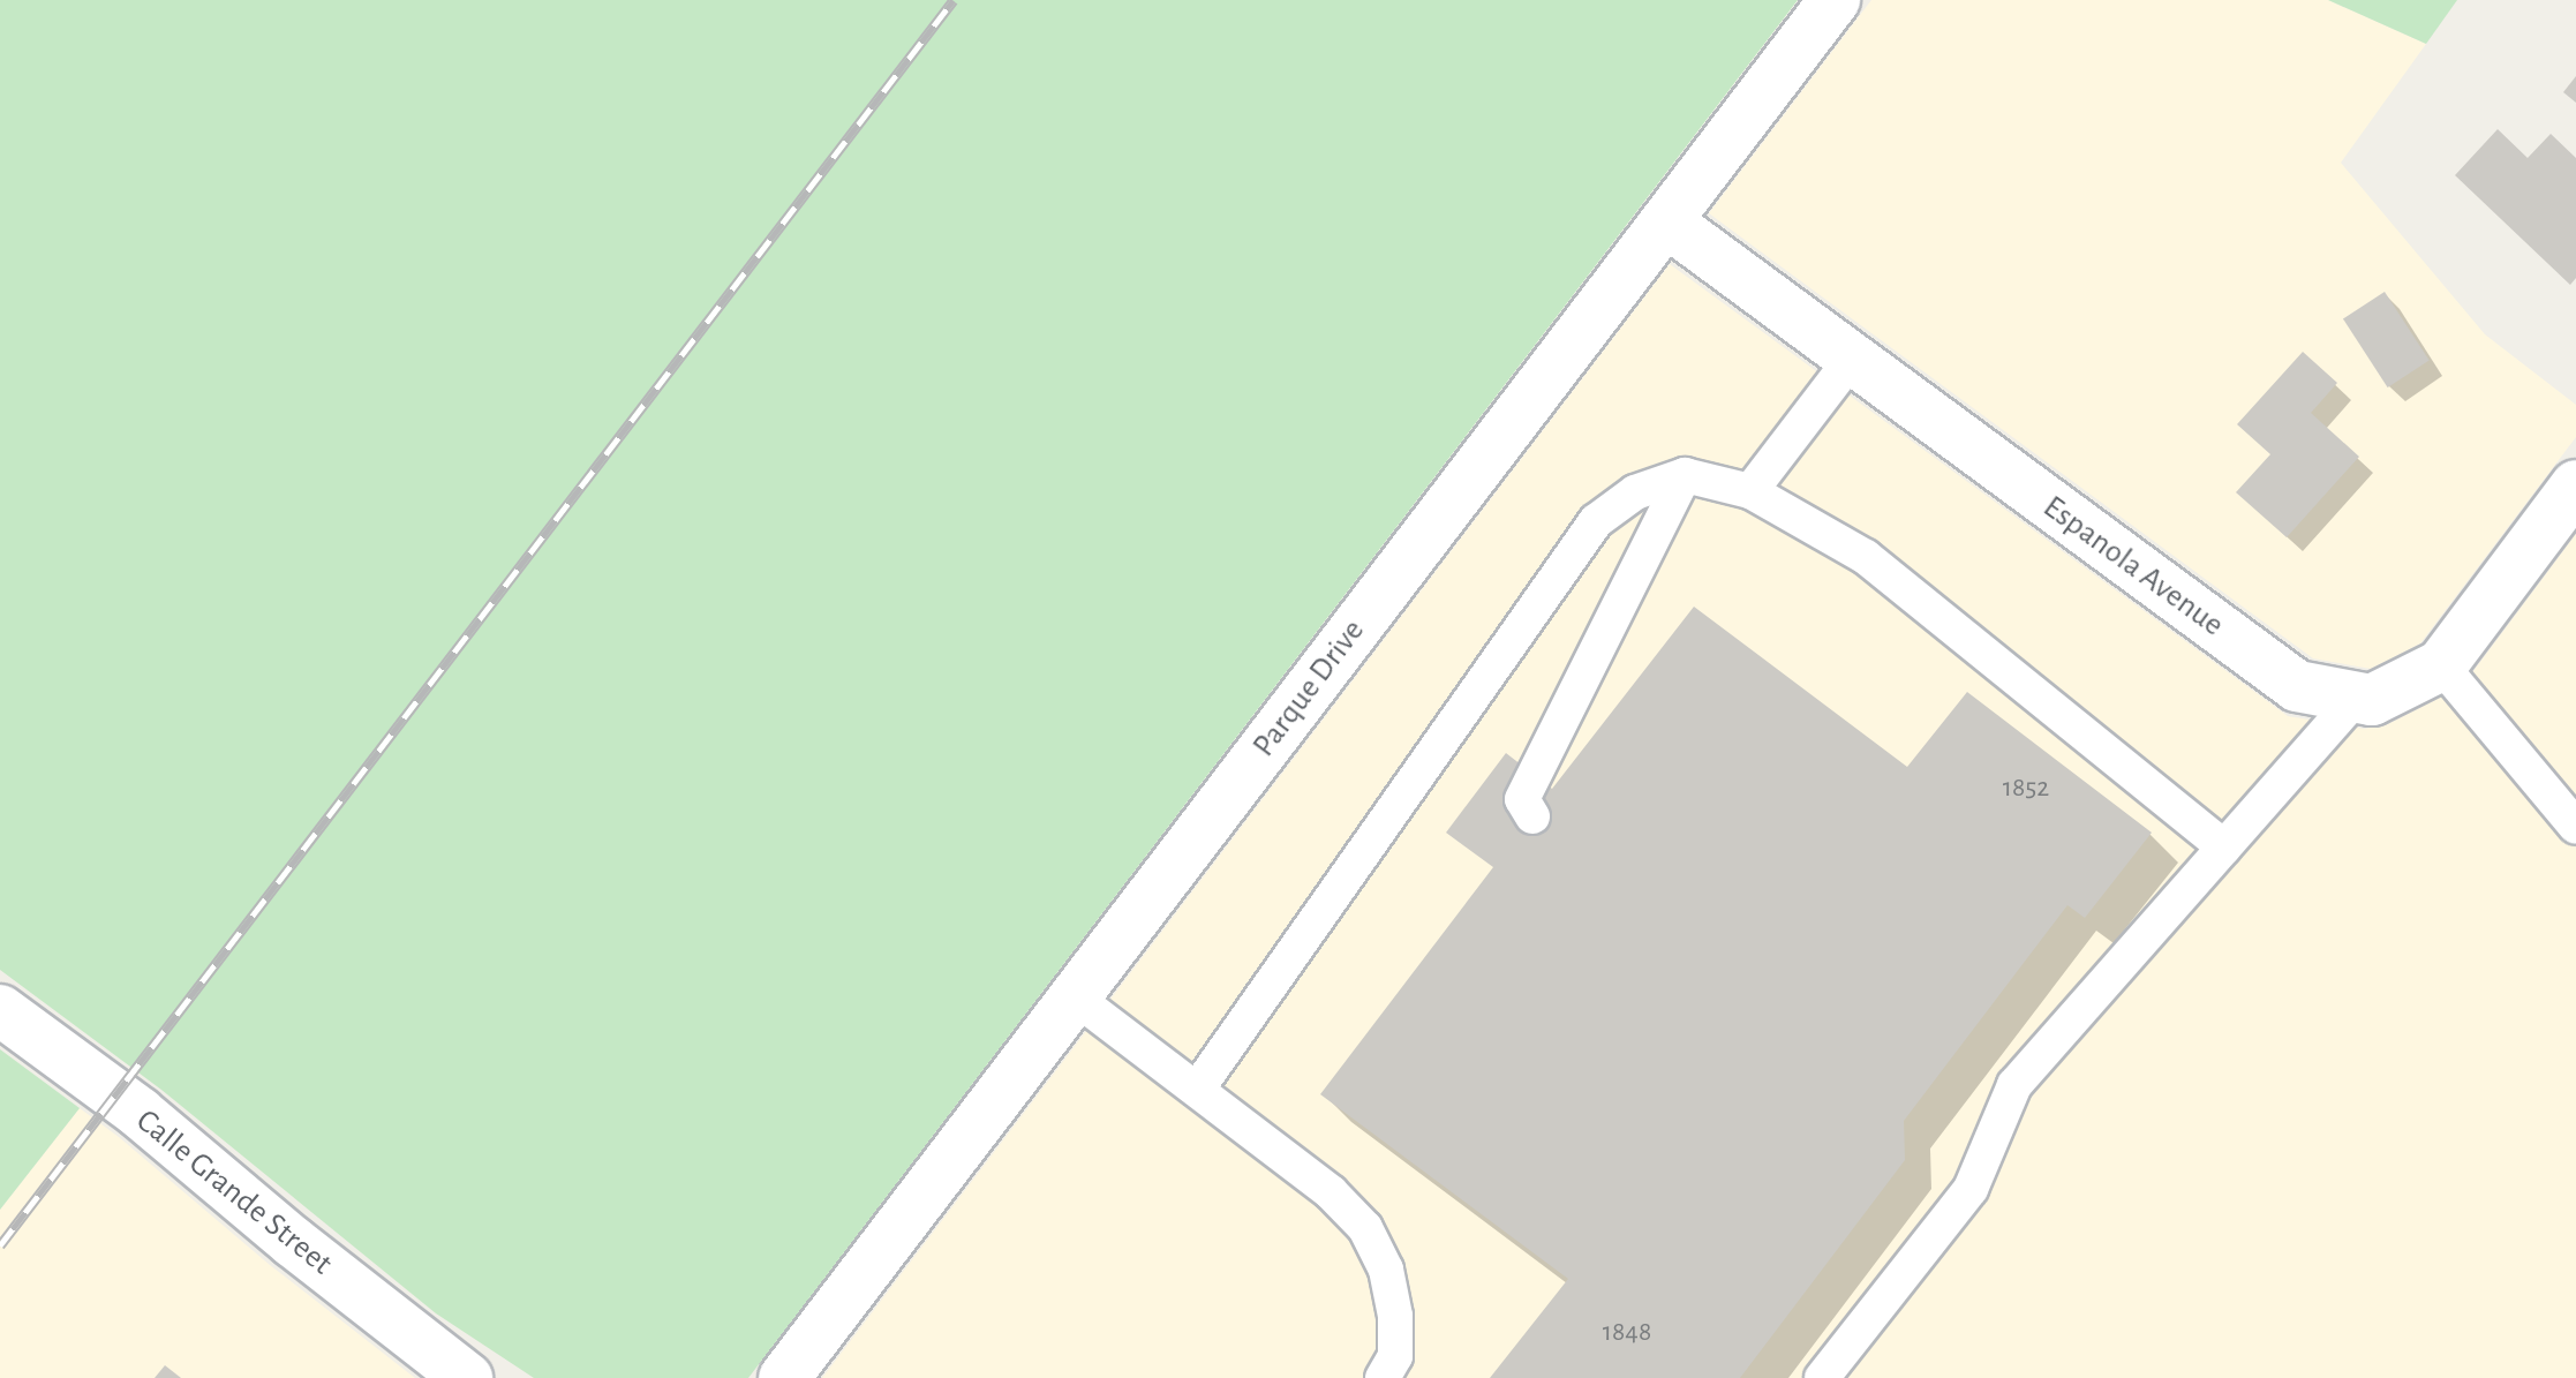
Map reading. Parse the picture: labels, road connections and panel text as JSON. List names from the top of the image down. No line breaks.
{"streets":{"street":["Espanola Avenue","Parque Drive","Calle Grande Street"]},"crossings":[["Espanola Avenue","Parque Drive"]],"house_numbers":["1852","1848"]}
